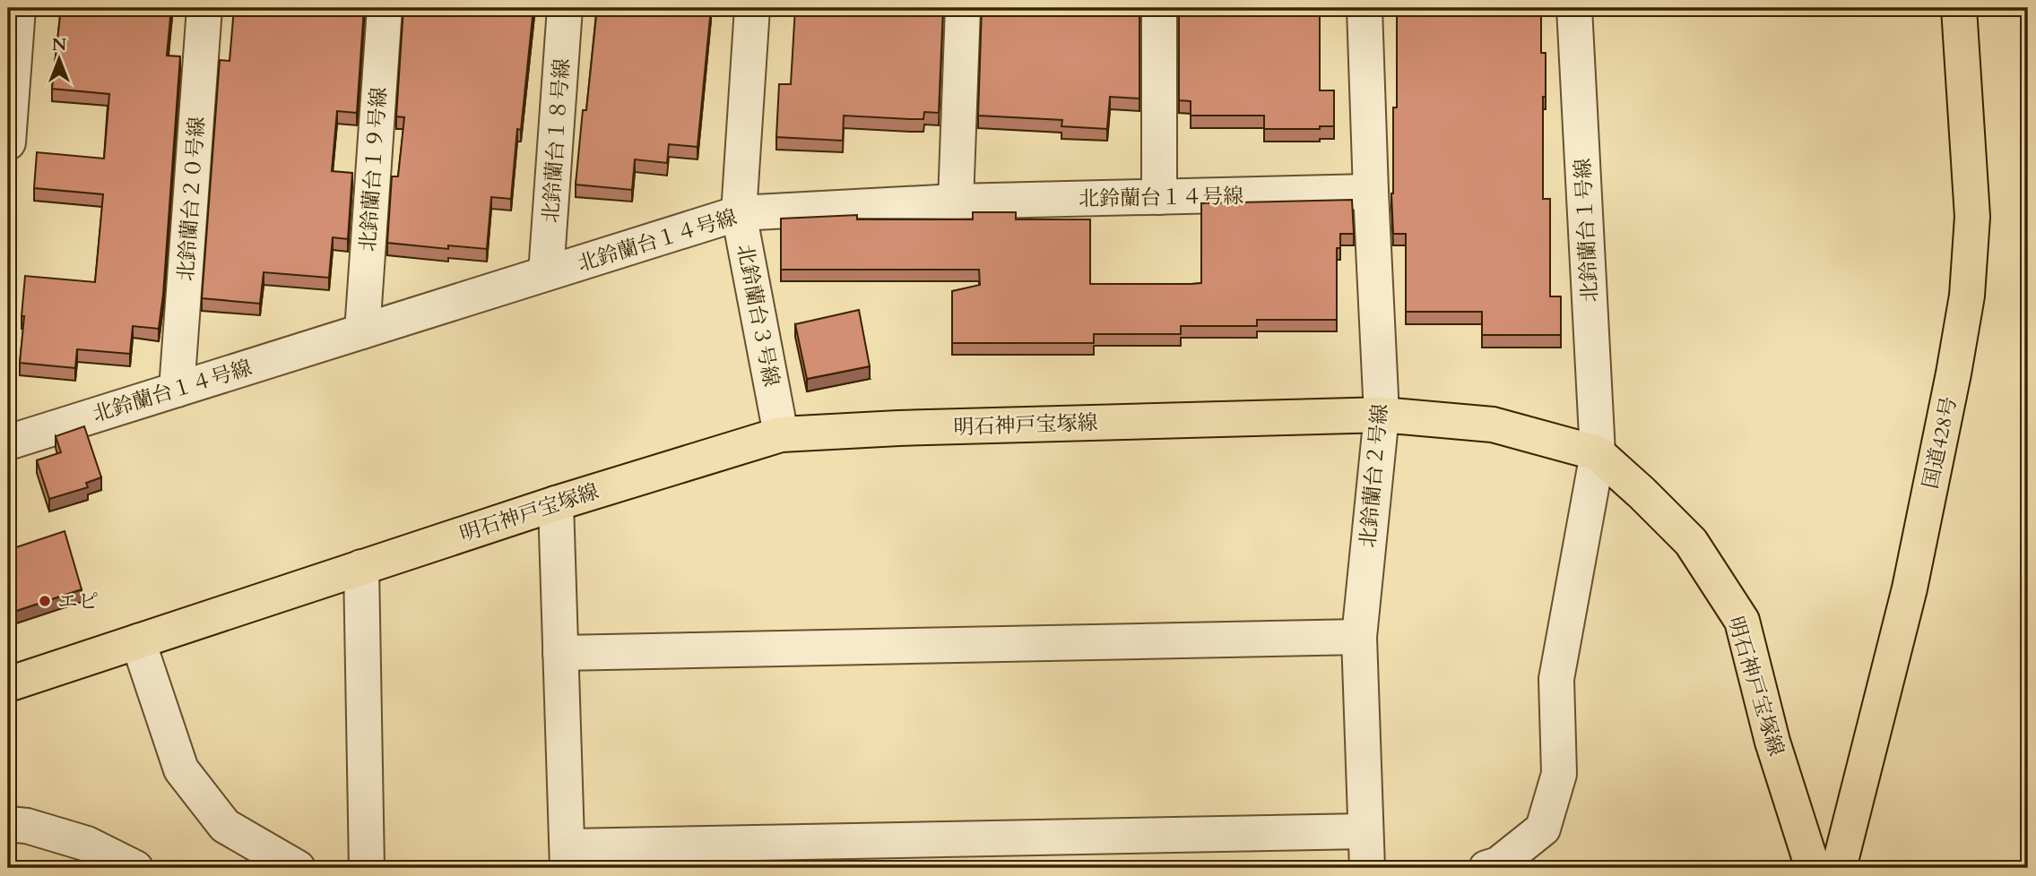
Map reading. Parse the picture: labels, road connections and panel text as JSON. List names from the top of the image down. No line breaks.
{"streets":{"main road":["明石神戸宝塚線","国道428号"],"street":["北鈴蘭台１８号線","北鈴蘭台１９号線","北鈴蘭台１４号線","北鈴蘭台２０号線","北鈴蘭台１号線","北鈴蘭台３号線","北鈴蘭台２号線"]},"crossings":[["北鈴蘭台１８号線","北鈴蘭台１４号線"],["北鈴蘭台１９号線","北鈴蘭台１４号線"],["北鈴蘭台１４号線","北鈴蘭台２０号線"],["北鈴蘭台１４号線","北鈴蘭台３号線"],["北鈴蘭台１４号線","北鈴蘭台２号線"],["北鈴蘭台１号線","明石神戸宝塚線"],["北鈴蘭台３号線","明石神戸宝塚線"],["明石神戸宝塚線","北鈴蘭台２号線"]],"places":["エピ"],"north":"top"}
